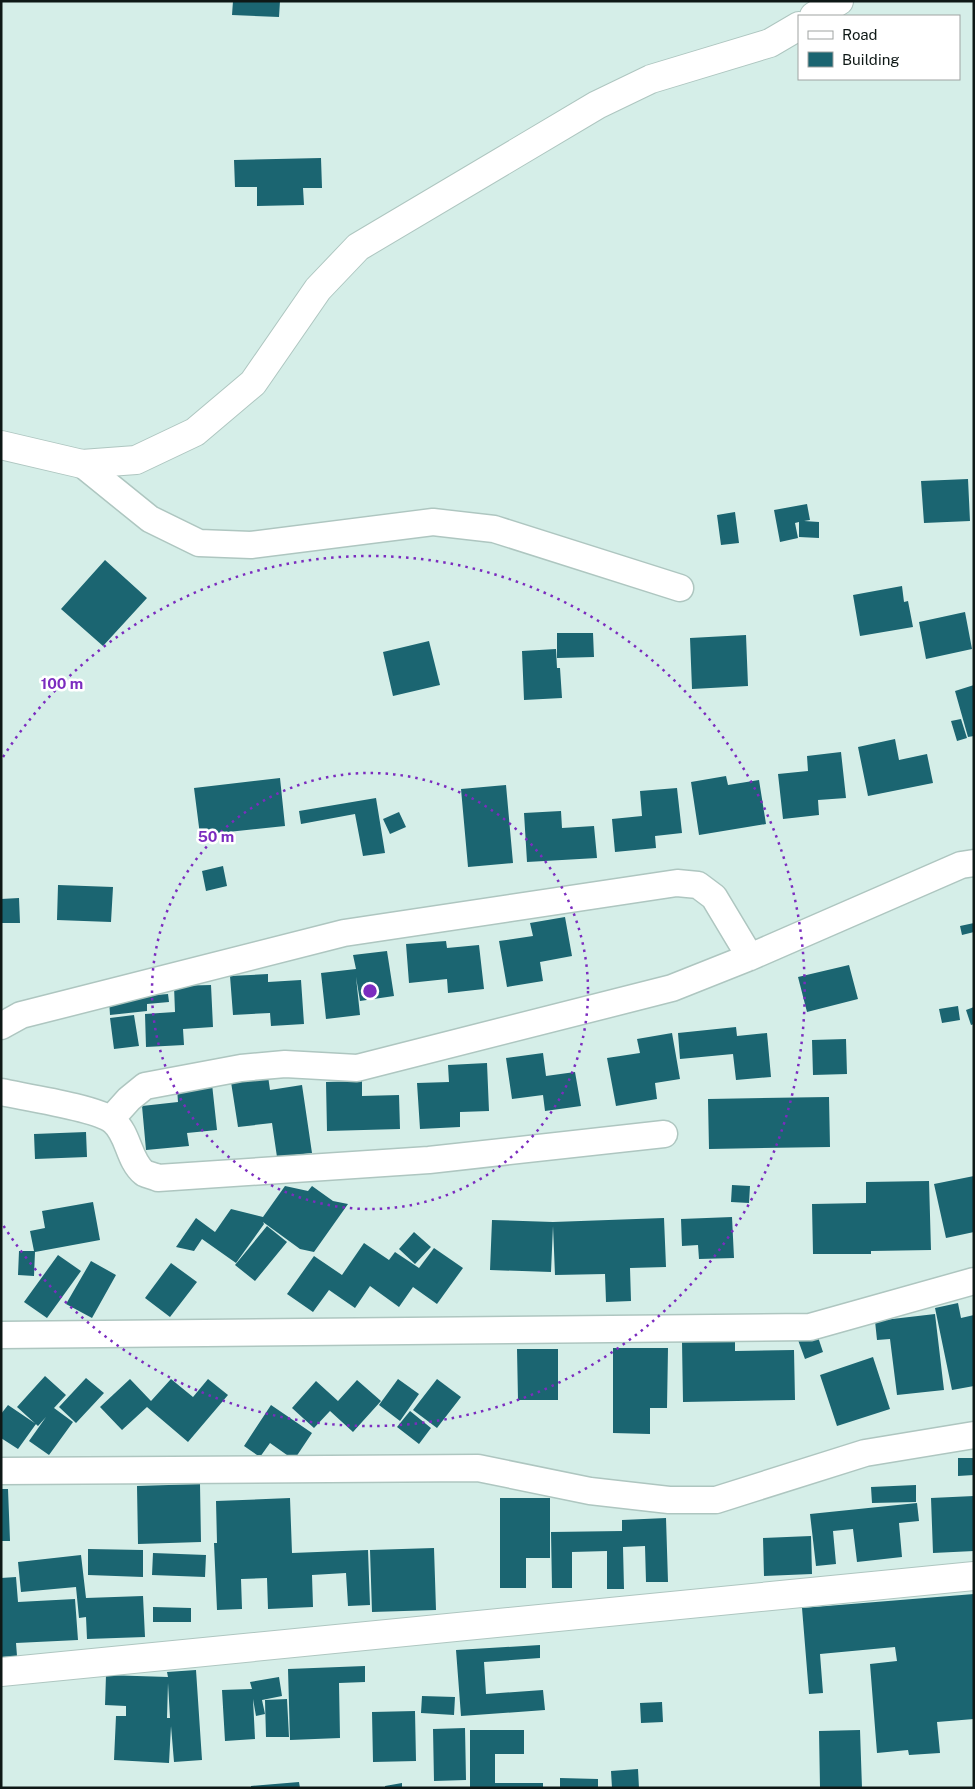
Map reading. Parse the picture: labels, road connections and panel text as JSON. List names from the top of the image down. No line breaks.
{"legend":["Road","Building"],"rings":["100 m","50 m"]}
